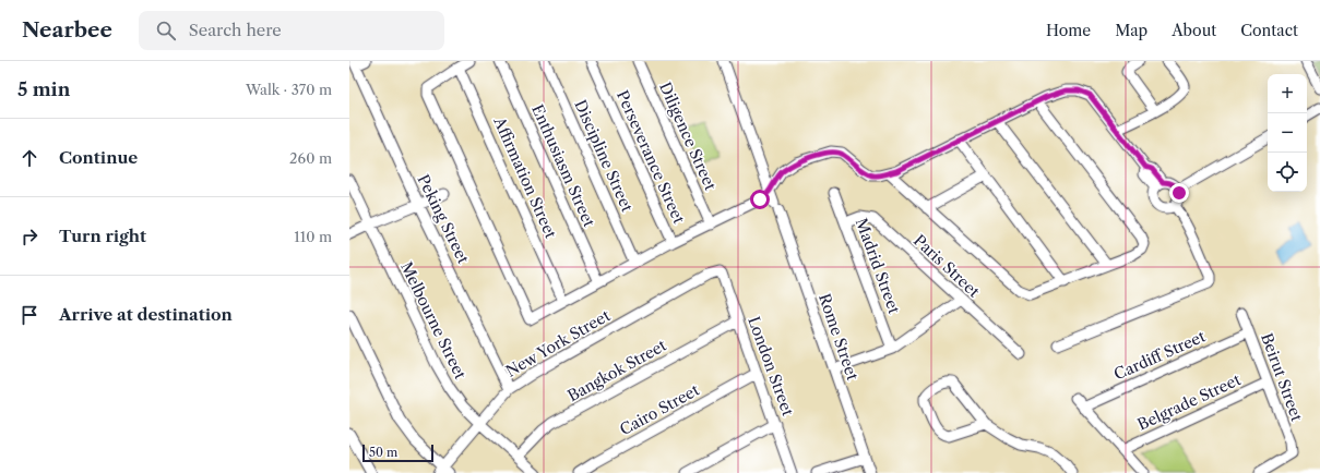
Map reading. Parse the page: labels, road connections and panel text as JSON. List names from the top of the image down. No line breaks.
{"streets":{"street":["Diligence Street","Discipline Street","Perseverance Street","Enthusiasm Street","Affirmation Street","Peking Street","Madrid Street","Paris Street","Melbourne Street","Rome Street","New York Street","Cardiff Street","London Street","Bangkok Street","Beirut Street","Belgrade Street","Cairo Street"]},"crossings":[["Peking Street","New York Street"],["Madrid Street","Paris Street"],["Melbourne Street","New York Street"],["Melbourne Street","Bangkok Street"],["New York Street","London Street"],["Cardiff Street","Beirut Street"],["London Street","Bangkok Street"],["London Street","Cairo Street"],["Beirut Street","Belgrade Street"]],"scale_bar":"50 m","page":{"header":"Nearbee","search":"Search here","nav":["Home","Map","About","Contact"],"heading":["5 min","Walk · 370 m"],"map_buttons":["+","−"],"list":[["Continue","260 m"],["Turn right","110 m"],"Arrive at destination"],"scale":"50 m"}}
